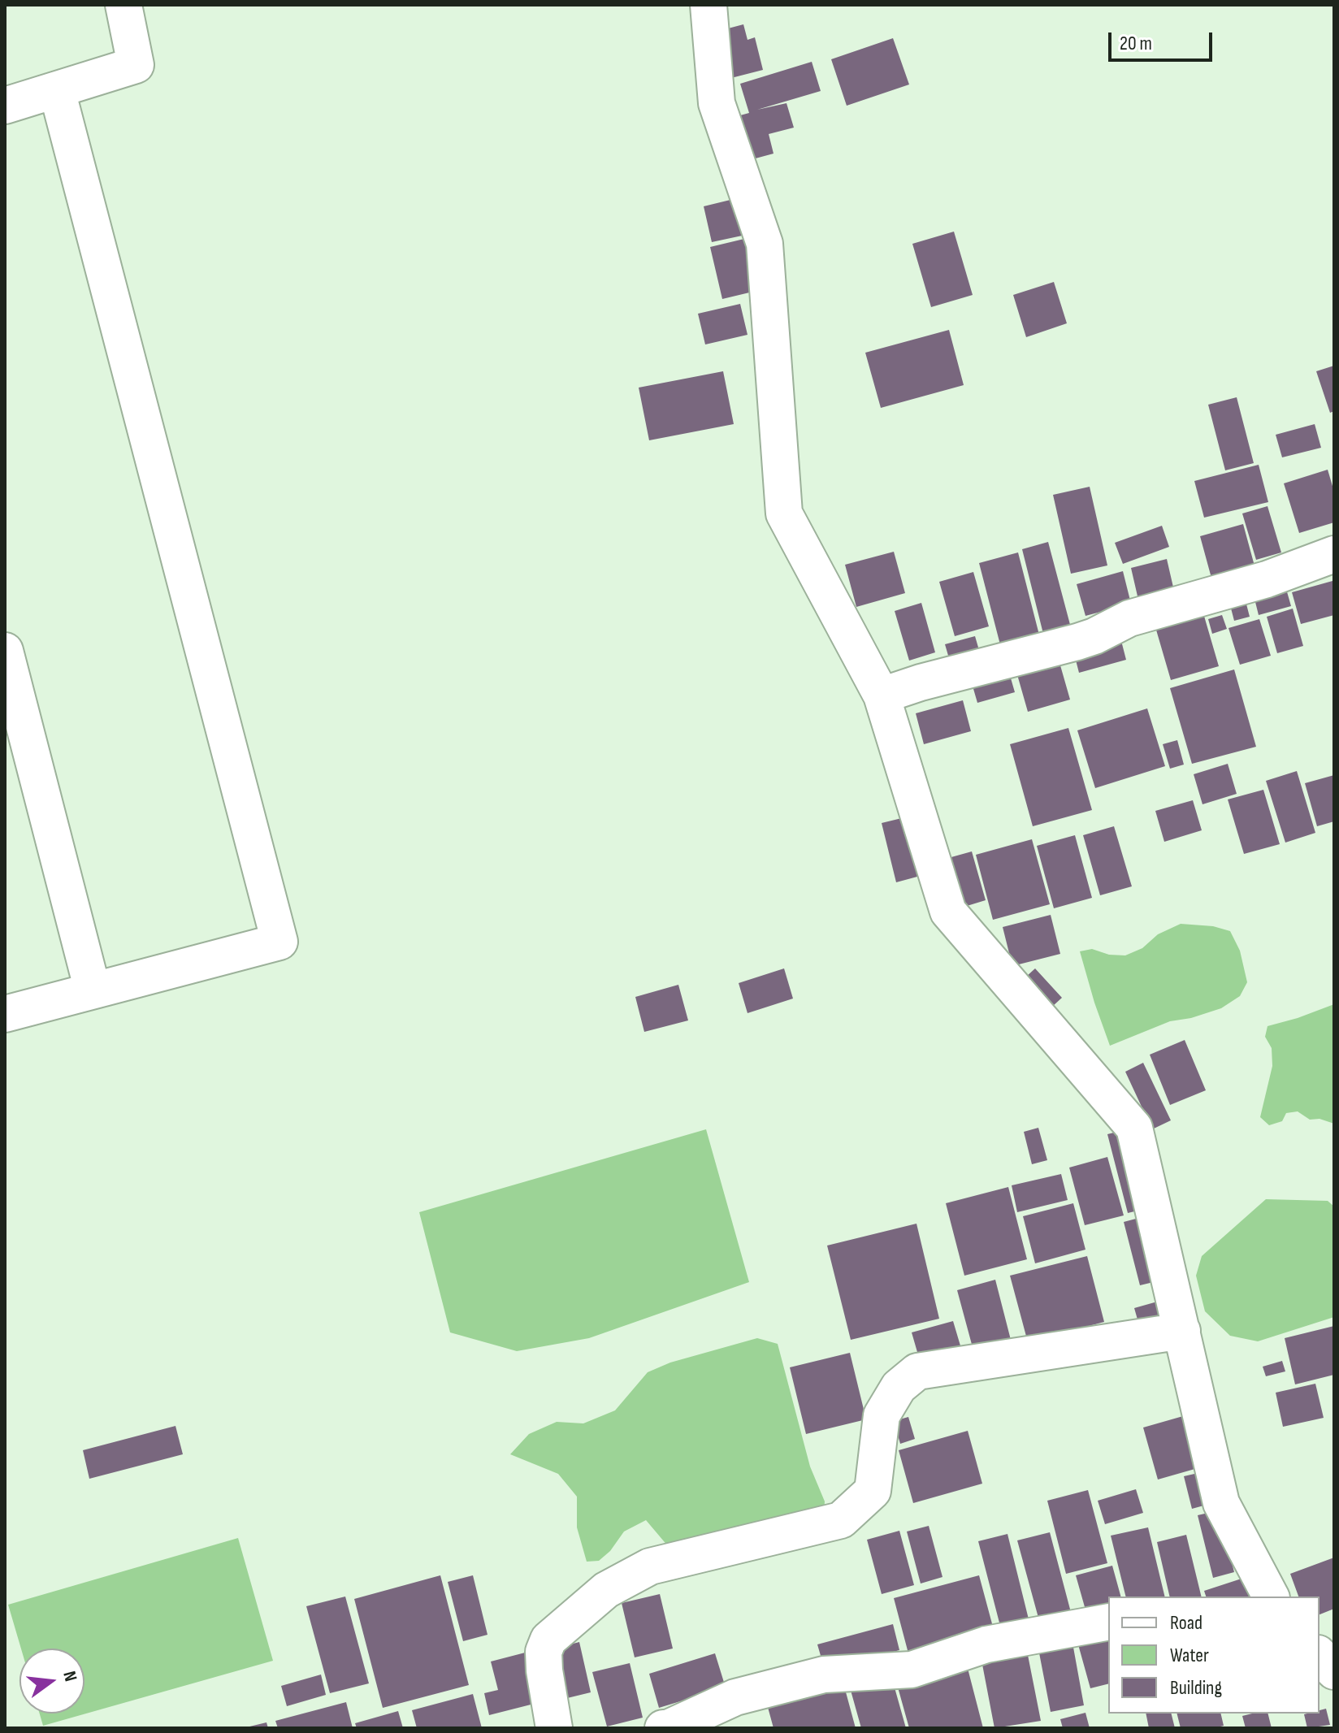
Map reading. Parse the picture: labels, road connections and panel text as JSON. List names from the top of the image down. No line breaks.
{"legend":["Road","Water","Building"],"scale_bar":"20 m","north":"right"}
